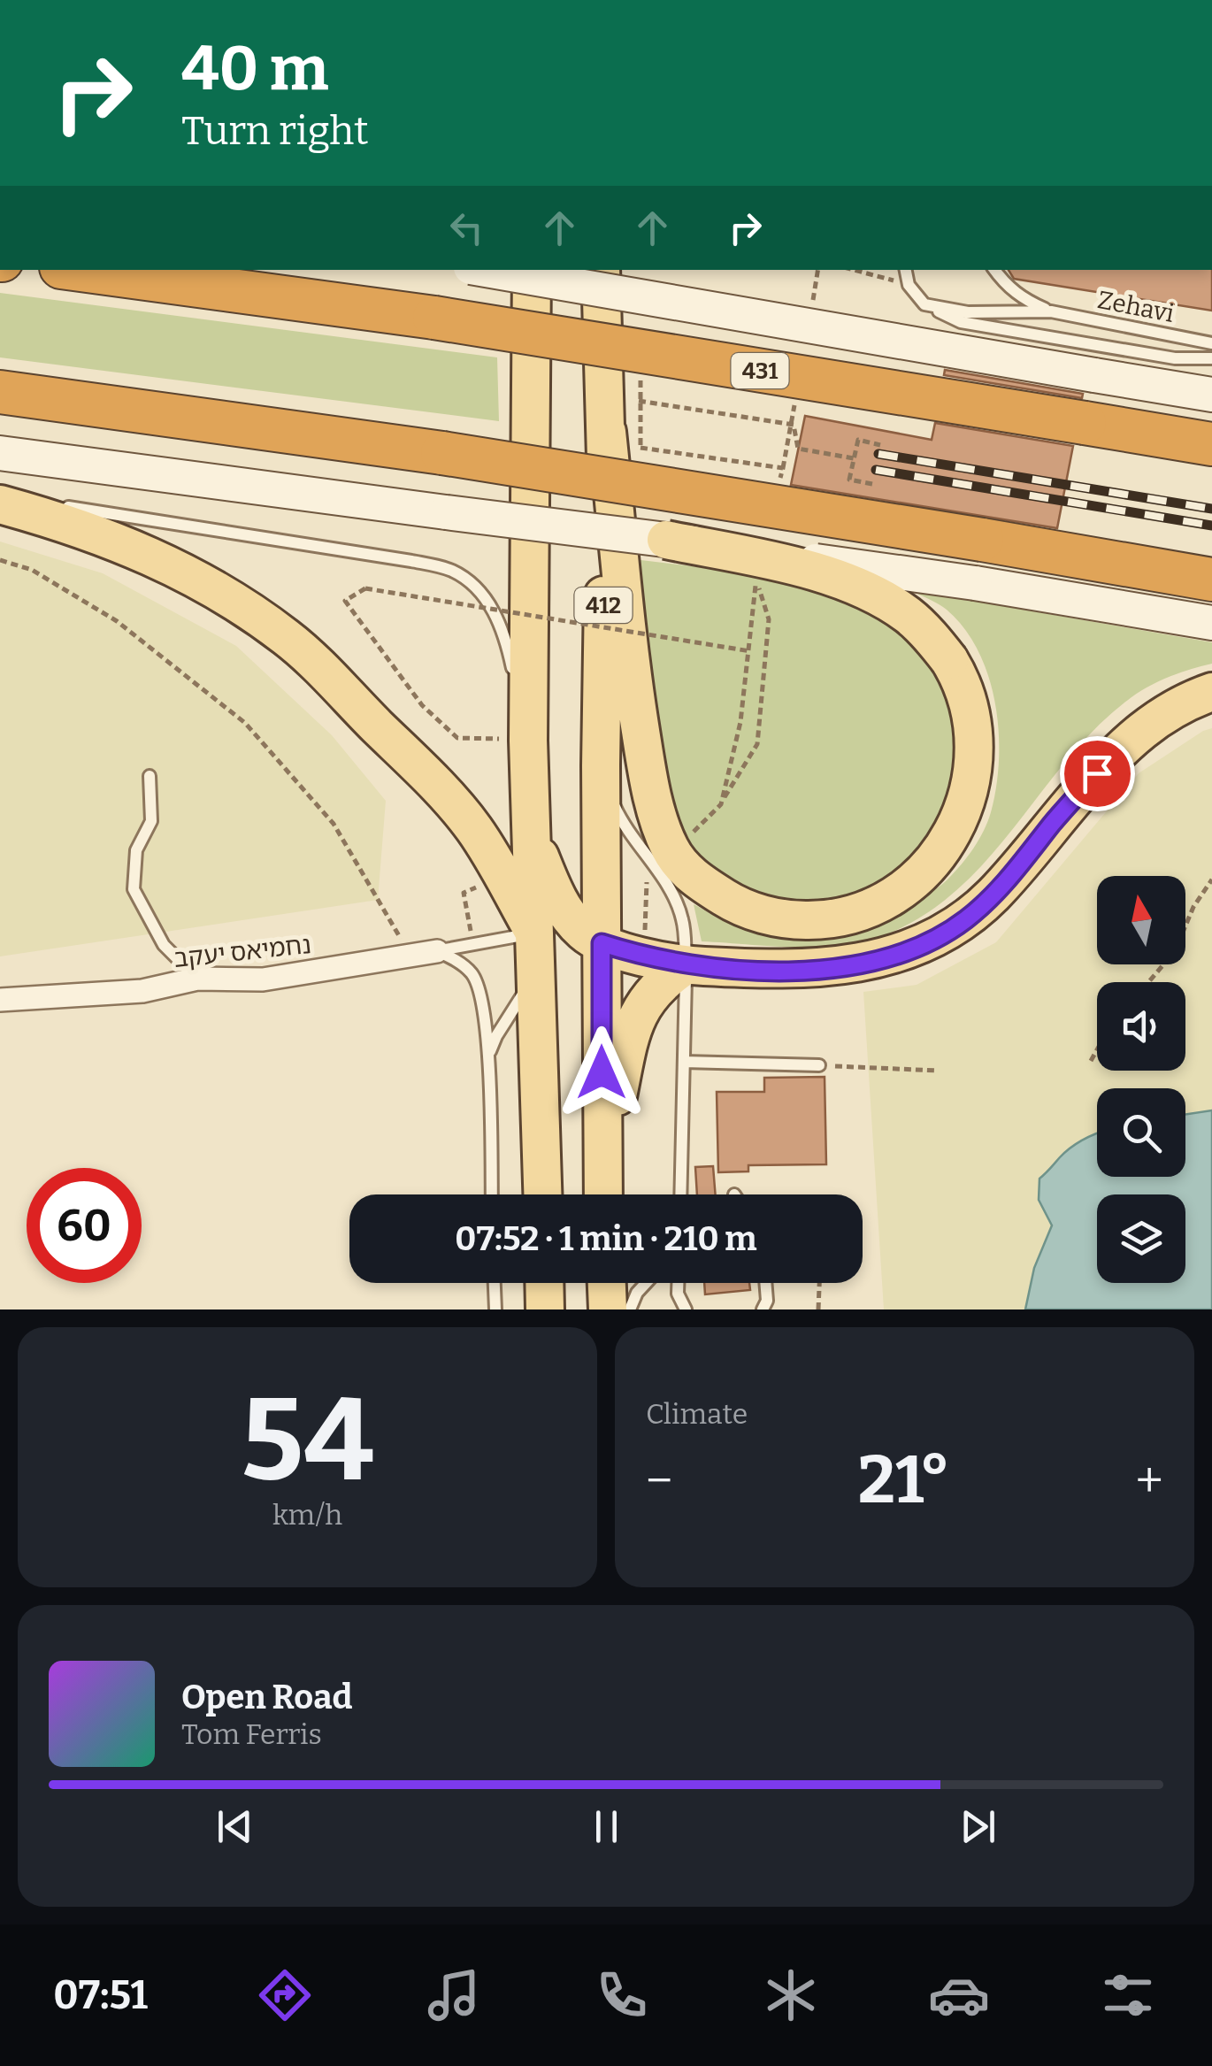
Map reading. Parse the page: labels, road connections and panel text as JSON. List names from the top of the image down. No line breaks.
{"streets":{"highway":["431"],"main road":["412"],"street":["נחמיאס יעקב"],"lane":["Zehavi"]},"north":"top","page":{"turn":["40 m","Turn right"],"limit":"60","trip":"07:52 · 1 min · 210 m","tile":[["54","km/h"],"Climate"],"heat":["−","21°","+"],"song":["Open Road","Tom Ferris"],"tabs":"07:51"}}
